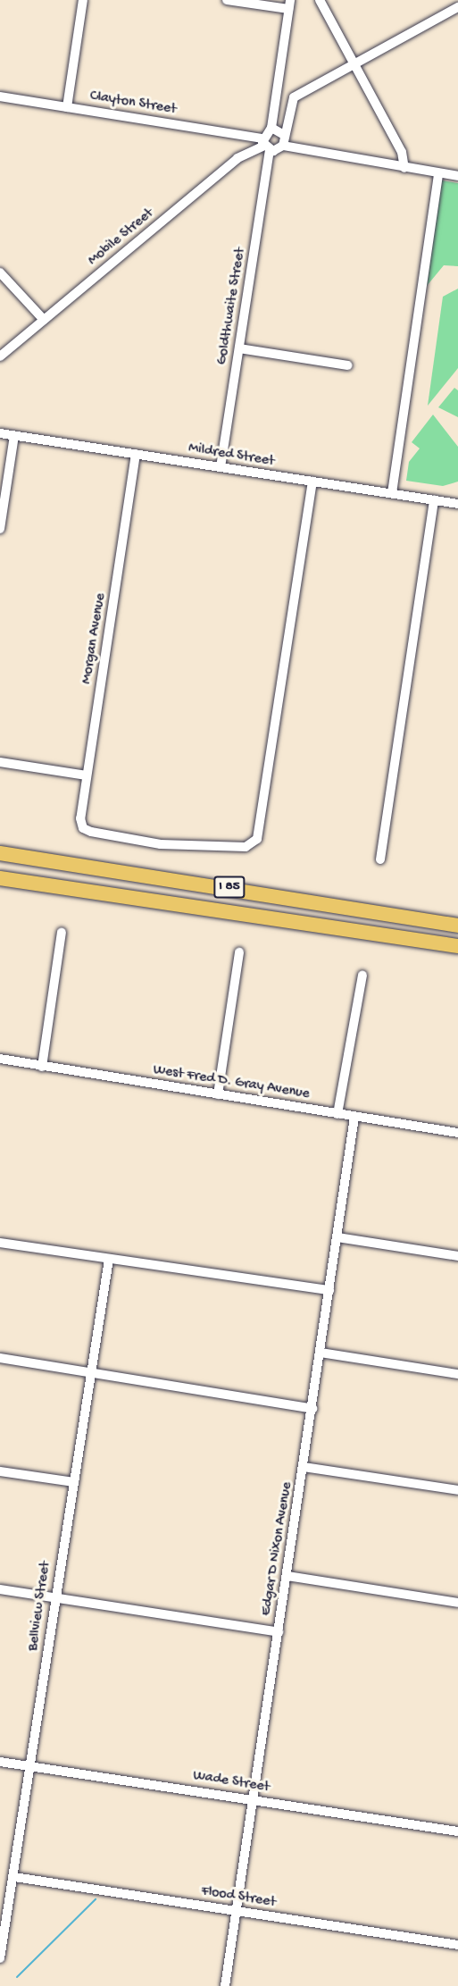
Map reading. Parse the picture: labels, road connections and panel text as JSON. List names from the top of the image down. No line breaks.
{"streets":{"highway":["I 85"],"street":["Clayton Street","Mobile Street","Goldthwaite Street","Mildred Street","Morgan Avenue","West Fred D. Gray Avenue","Edgar D Nixon Avenue","Bellview Street","Wade Street","Flood Street"]},"crossings":[["Clayton Street","Mobile Street"],["Clayton Street","Goldthwaite Street"],["Mobile Street","Goldthwaite Street"],["Goldthwaite Street","Mildred Street"],["Mildred Street","Morgan Avenue"],["West Fred D. Gray Avenue","Edgar D Nixon Avenue"],["Edgar D Nixon Avenue","Wade Street"],["Edgar D Nixon Avenue","Flood Street"],["Bellview Street","Wade Street"],["Bellview Street","Flood Street"]]}
